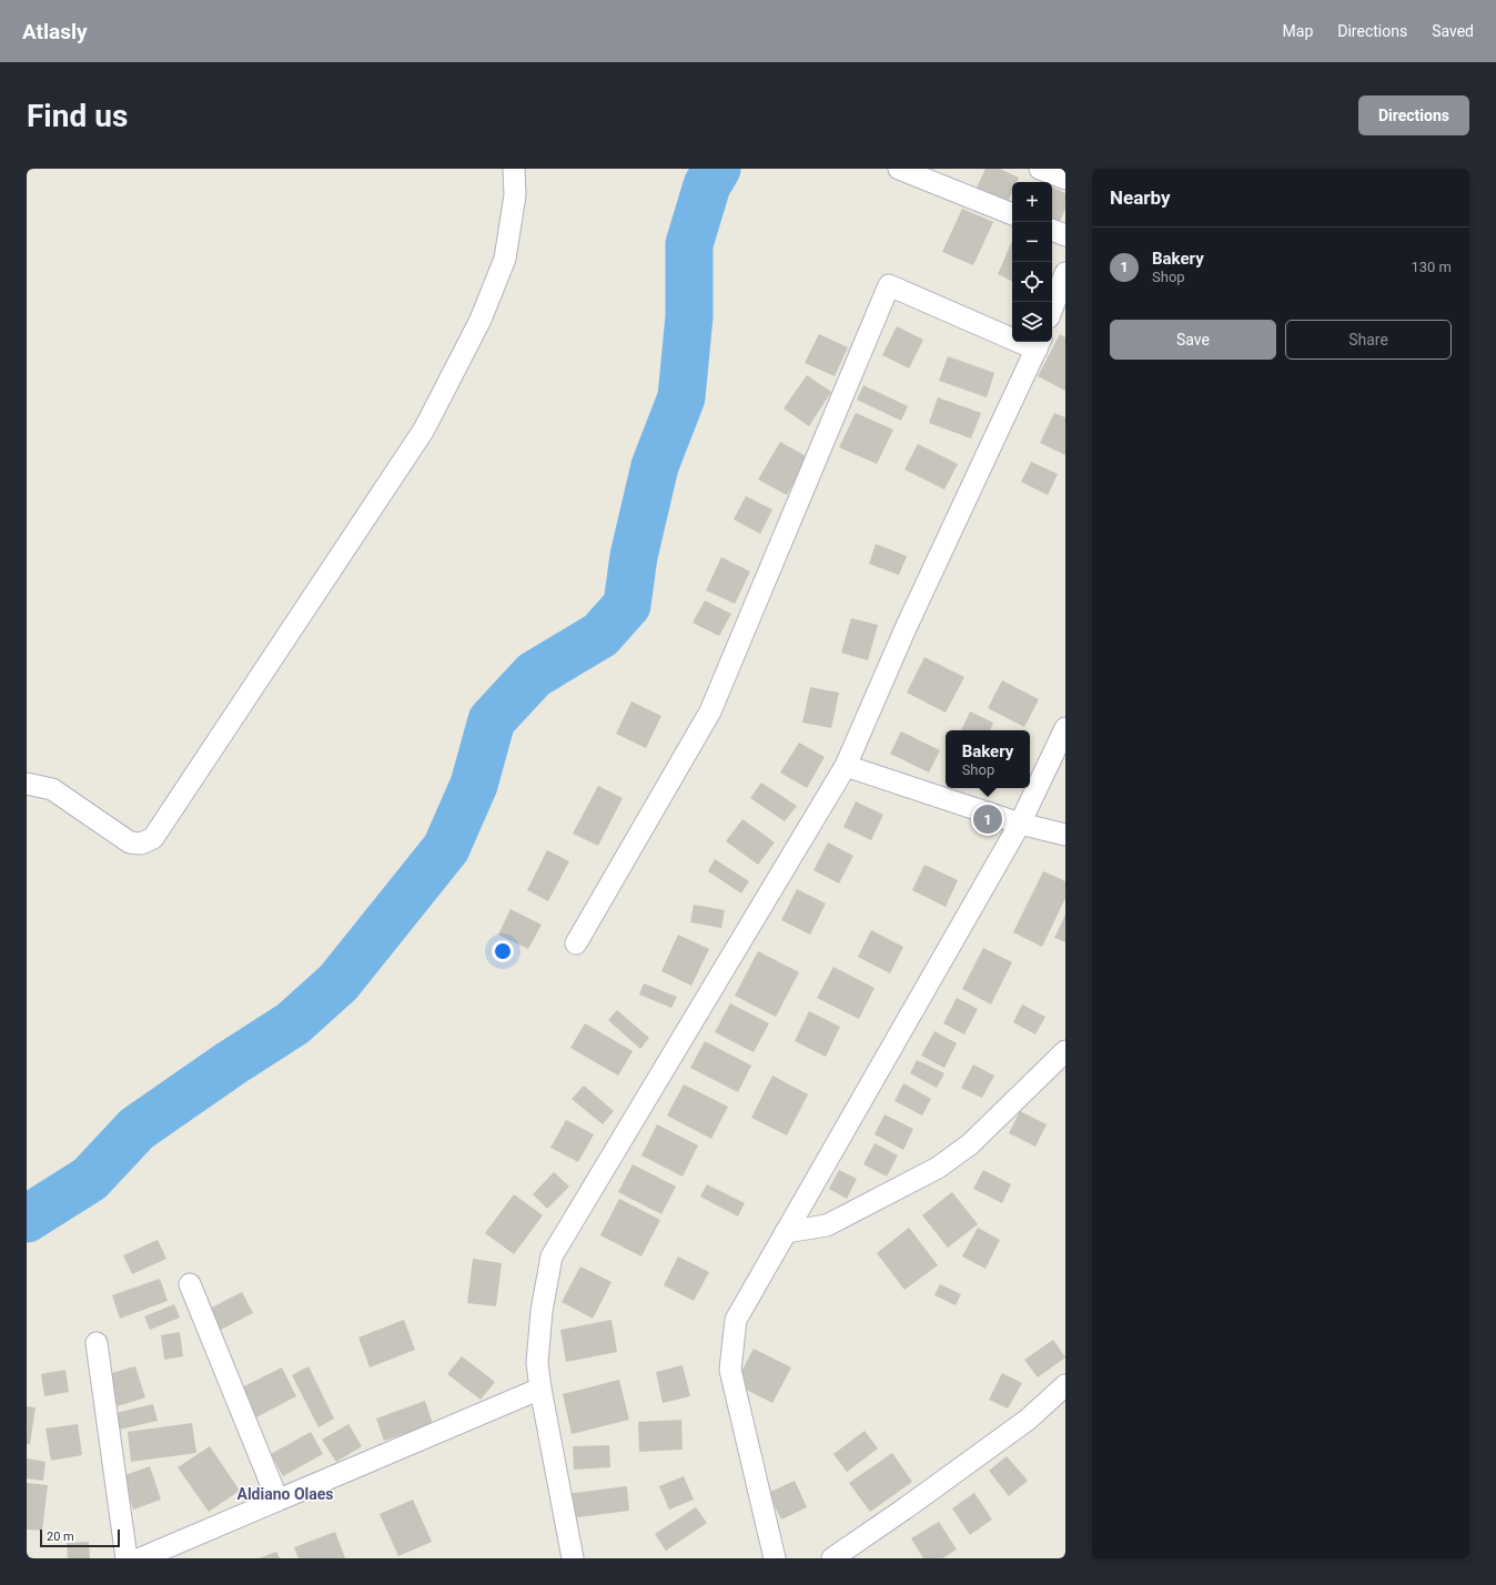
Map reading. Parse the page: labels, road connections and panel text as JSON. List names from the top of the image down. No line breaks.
{"districts":["Aldiano Olaes"],"scale_bar":"20 m","page":{"header":"Atlasly","nav":["Map","Directions","Saved"],"buttons":["Directions",["Save","Share"]],"title":"Find us","heading":"Nearby","map_buttons":["+","−"],"list":[{"mark":"1","name":"Bakery","note":"Shop","value":"130 m"}],"popup":["Bakery","Shop"],"pins":"1","scale":"20 m"}}
